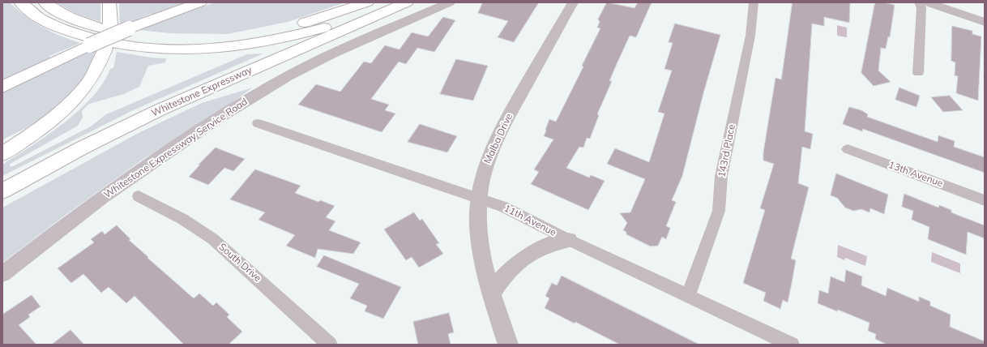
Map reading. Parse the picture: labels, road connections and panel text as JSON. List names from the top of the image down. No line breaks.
{"streets":{"highway":["Whitestone Expressway"],"street":["Malba Drive","Whitestone Expressway Service Road","143rd Place","13th Avenue","11th Avenue","South Drive"]},"crossings":[["Malba Drive","11th Avenue"],["143rd Place","11th Avenue"]]}
